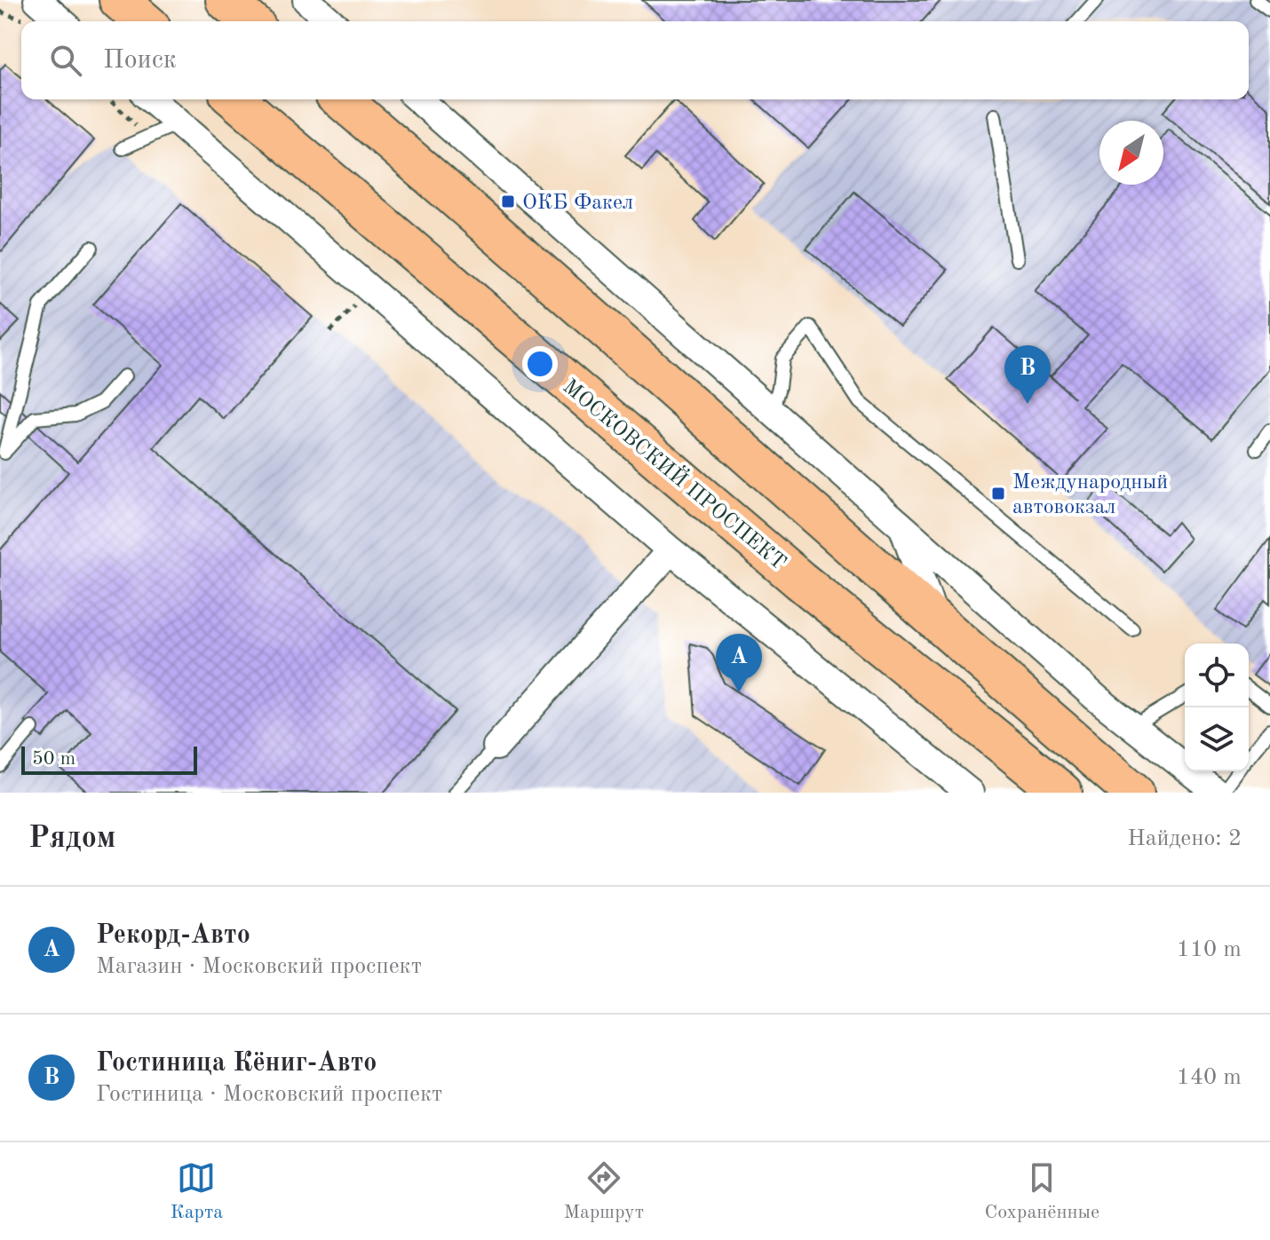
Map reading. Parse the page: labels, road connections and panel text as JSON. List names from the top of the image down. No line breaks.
{"streets":{"main road":["МОСКОВСКИЙ ПРОСПЕКТ"]},"places":{"transit":["ОКБ Факел","Международный автовокзал"]},"scale_bar":"50 m","north":"bottom left","page":{"search":"Поиск","pins":["B","A"],"scale":"50 m","heading":["Рядом","Найдено: 2"],"list":[{"mark":"A","name":"Рекорд-Авто","note":"Магазин · Московский проспект","value":"110 m"},{"mark":"B","name":"Гостиница Кёниг-Авто","note":"Гостиница · Московский проспект","value":"140 m"}],"nav":["Карта","Маршрут","Сохранённые"]}}
